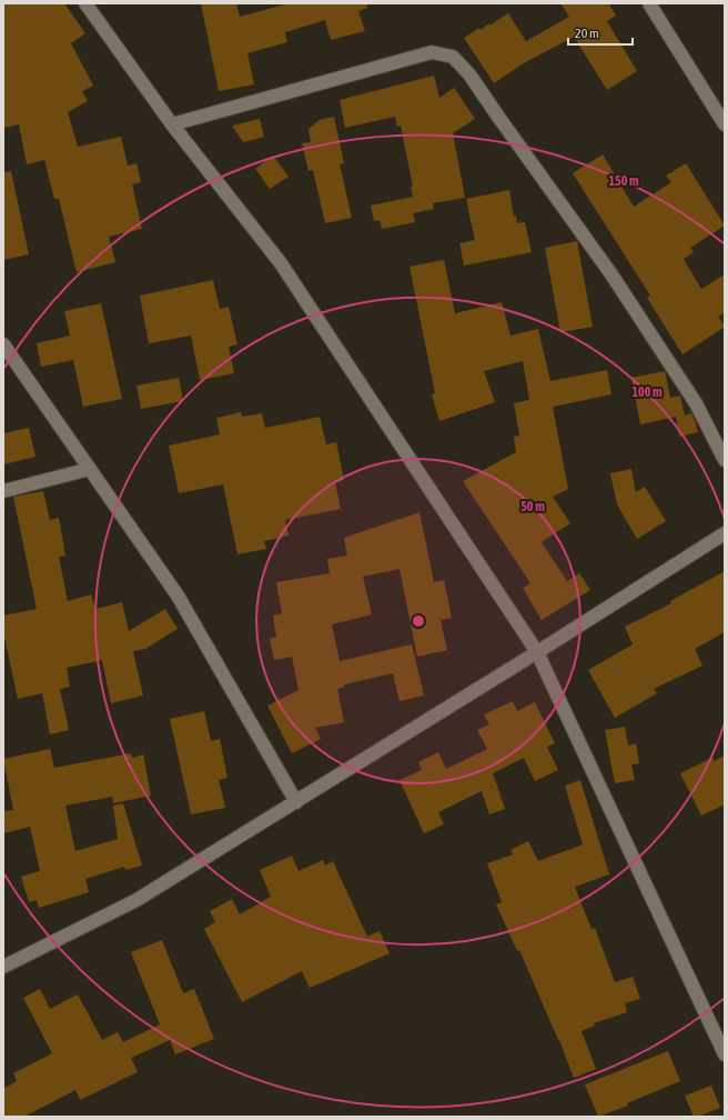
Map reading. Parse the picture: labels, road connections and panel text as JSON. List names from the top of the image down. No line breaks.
{"scale_bar":"20 m","rings":["150 m","100 m","50 m"]}
